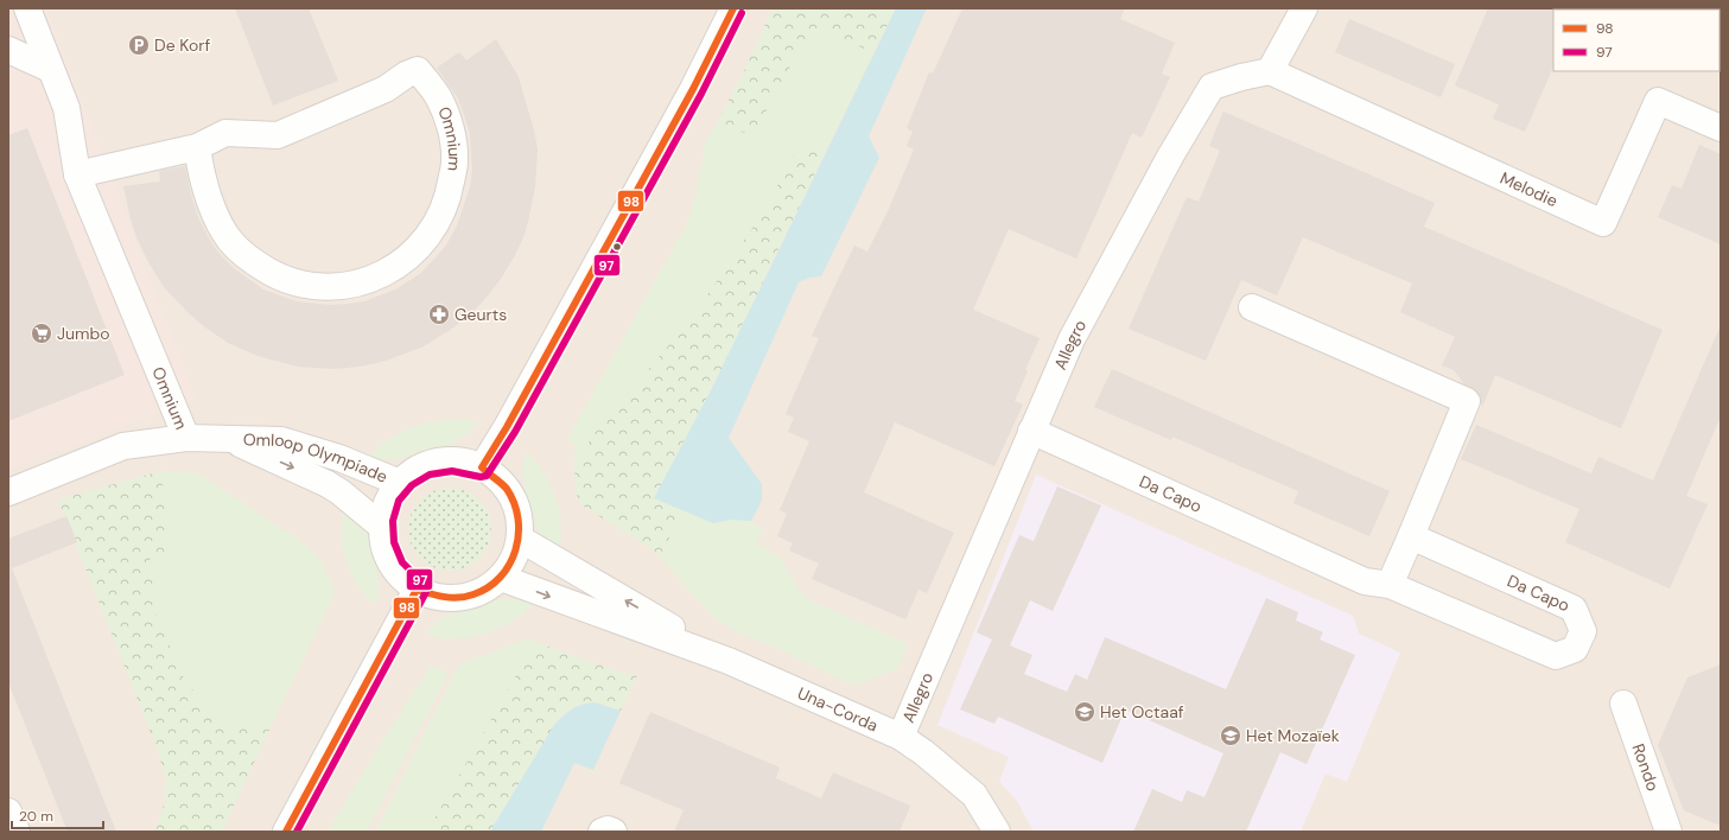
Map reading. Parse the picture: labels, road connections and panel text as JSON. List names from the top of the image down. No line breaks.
{"streets":{"street":["Omnium","Melodie","Allegro","Omloop Olympiade","Da Capo","Una-Corda","Rondo"]},"crossings":[["Omnium","Omloop Olympiade"],["Melodie","Allegro"],["Allegro","Da Capo"],["Allegro","Una-Corda"],["Omloop Olympiade","Una-Corda"]],"places":{"parking":["De Korf"],"pharmacy":["Geurts"],"supermarket":["Jumbo"],"school or university":["Het Octaaf","Het Mozaïek"]},"lines":["transit line 98","transit line 97"],"legend":["98","97"],"scale_bar":"20 m"}
